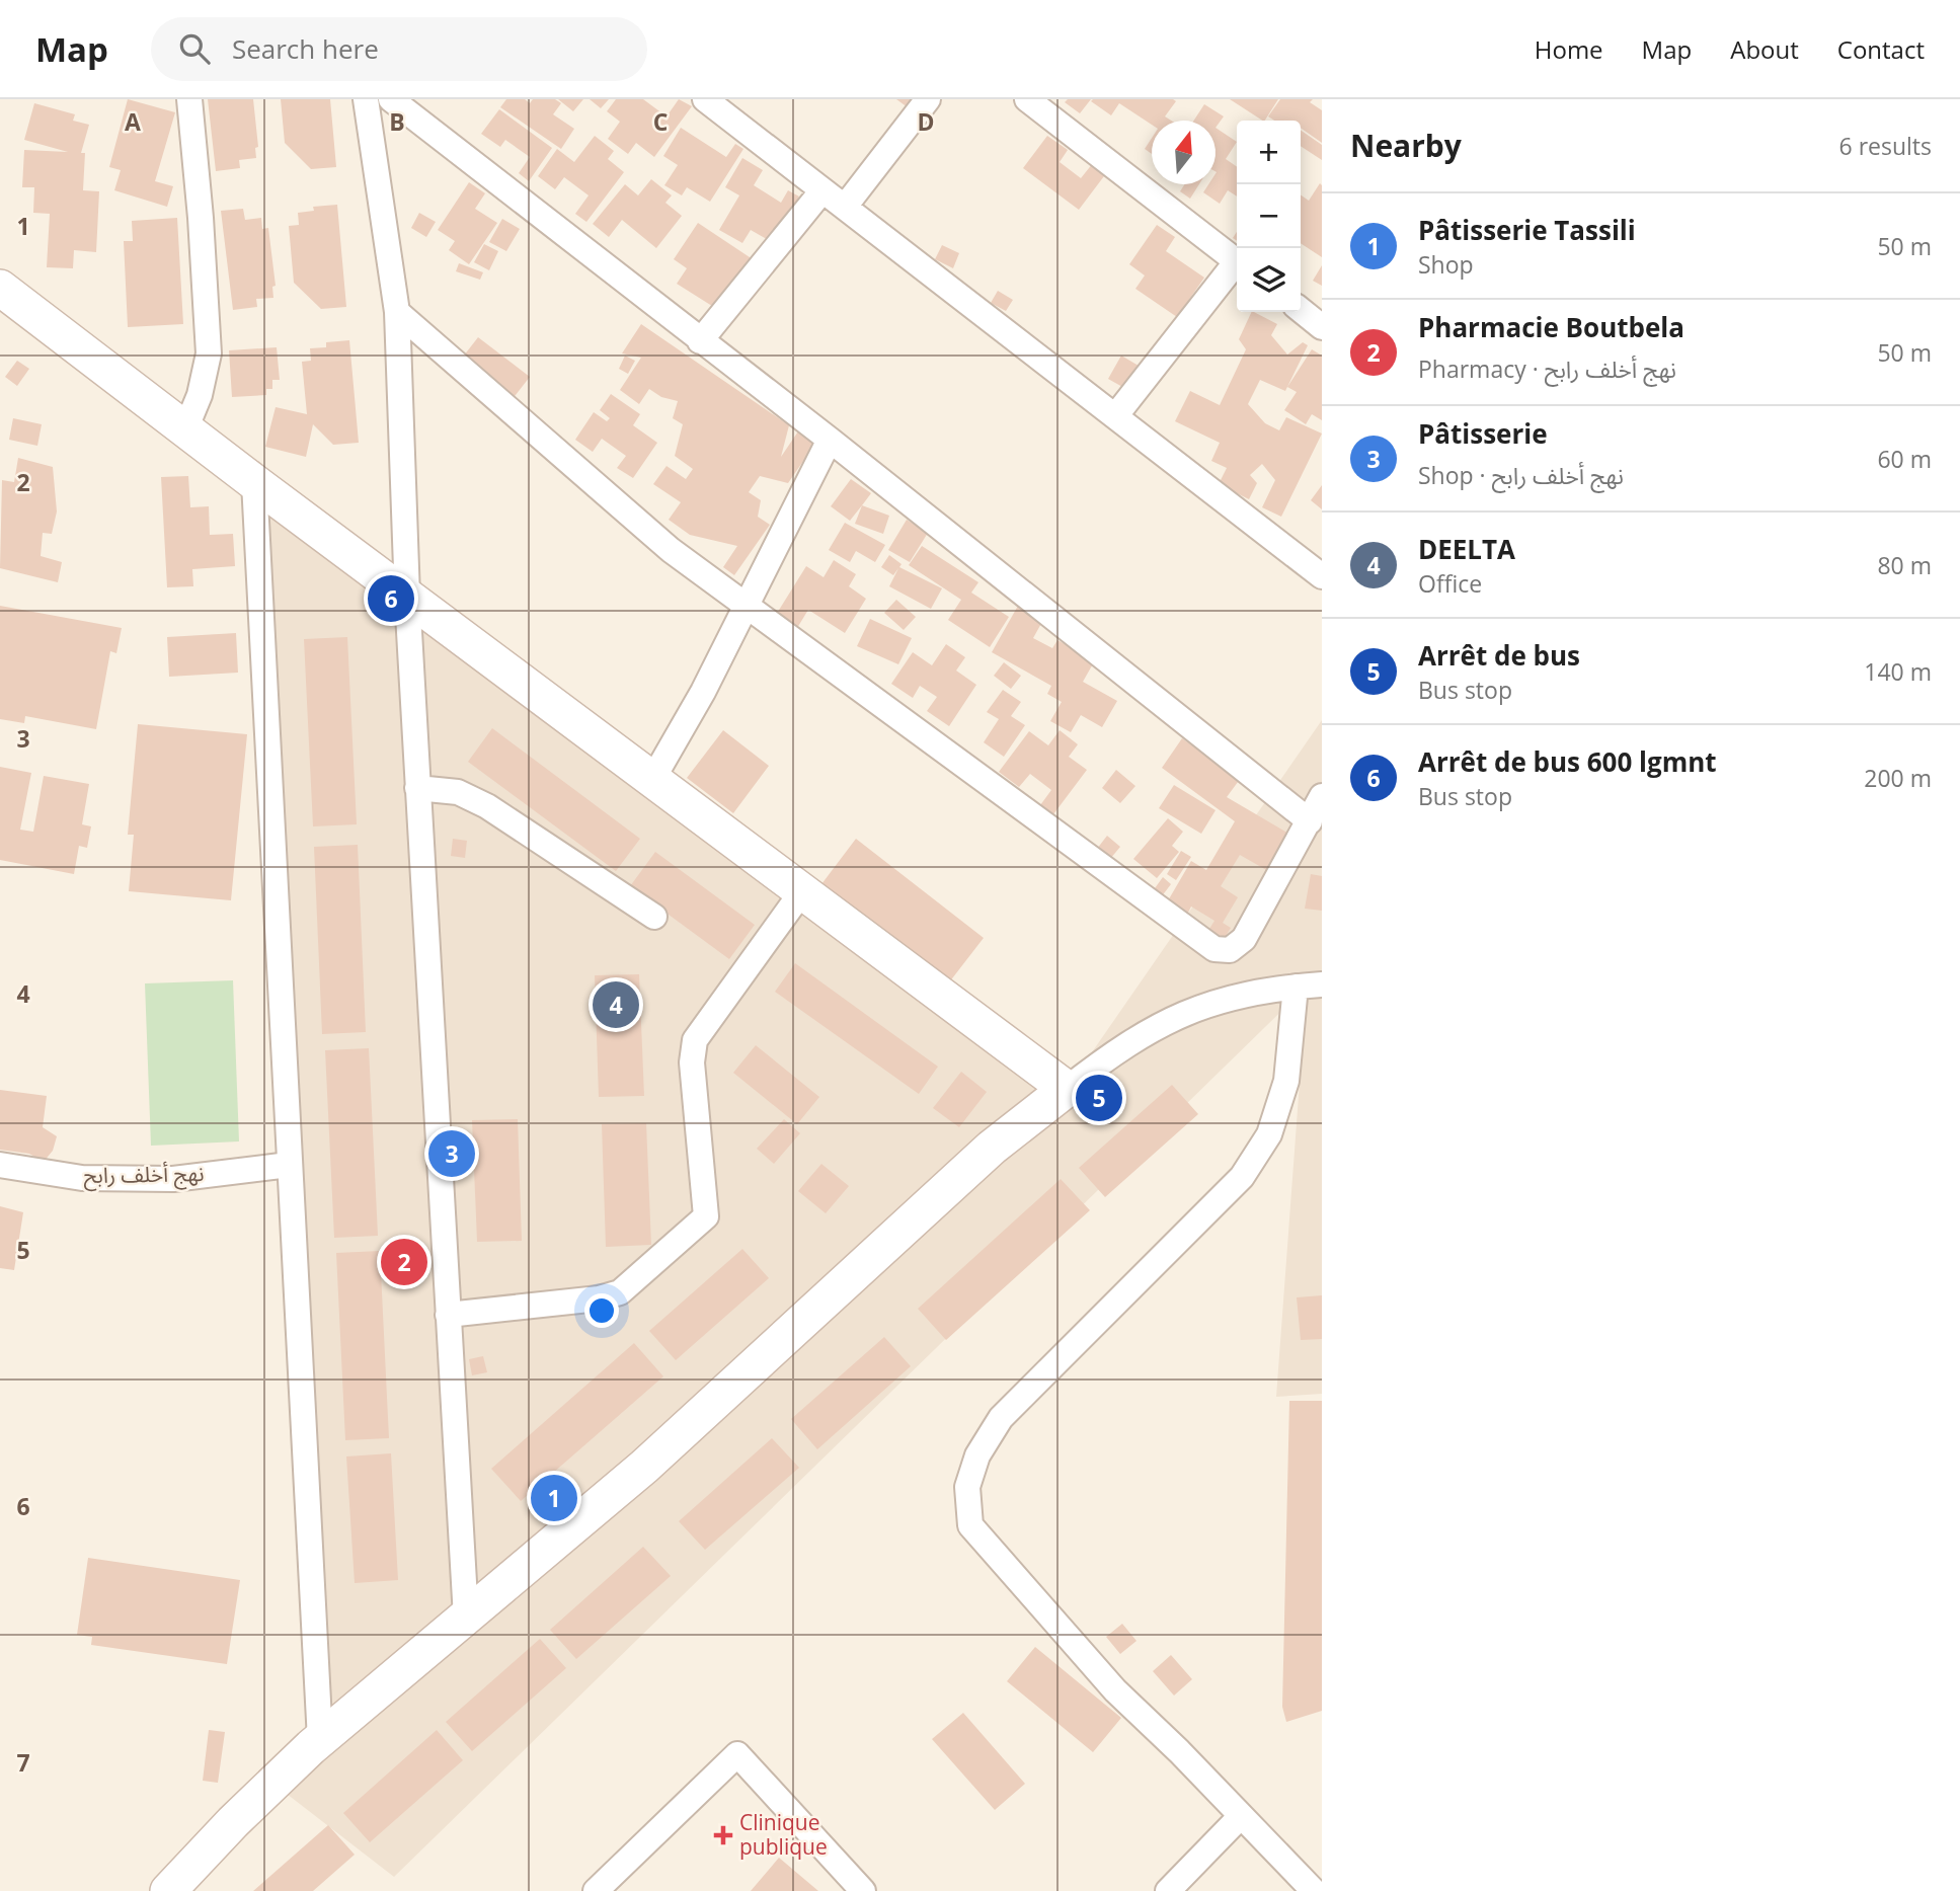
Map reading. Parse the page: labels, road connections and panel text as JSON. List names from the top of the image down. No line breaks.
{"streets":{"street":["نهج أخلف رابح"]},"places":{"health":["Clinique publique"]},"north":"top","page":{"header":"Map","search":"Search here","nav":["Home","Map","About","Contact"],"heading":["Nearby","6 results"],"map_buttons":["+","−"],"list":[{"mark":"1","name":"Pâtisserie Tassili","note":"Shop","value":"50 m"},{"mark":"2","name":"Pharmacie Boutbela","note":"Pharmacy · نهج أخلف رابح","value":"50 m"},{"mark":"3","name":"Pâtisserie","note":"Shop · نهج أخلف رابح","value":"60 m"},{"mark":"4","name":"DEELTA","note":"Office","value":"80 m"},{"mark":"5","name":"Arrêt de bus","note":"Bus stop","value":"140 m"},{"mark":"6","name":"Arrêt de bus 600 lgmnt","note":"Bus stop","value":"200 m"}],"pins":["6","4","5","3","2","1"]},"grid":{"columns":["A","B","C","D"],"rows":["1","2","3","4","5","6","7"]}}
